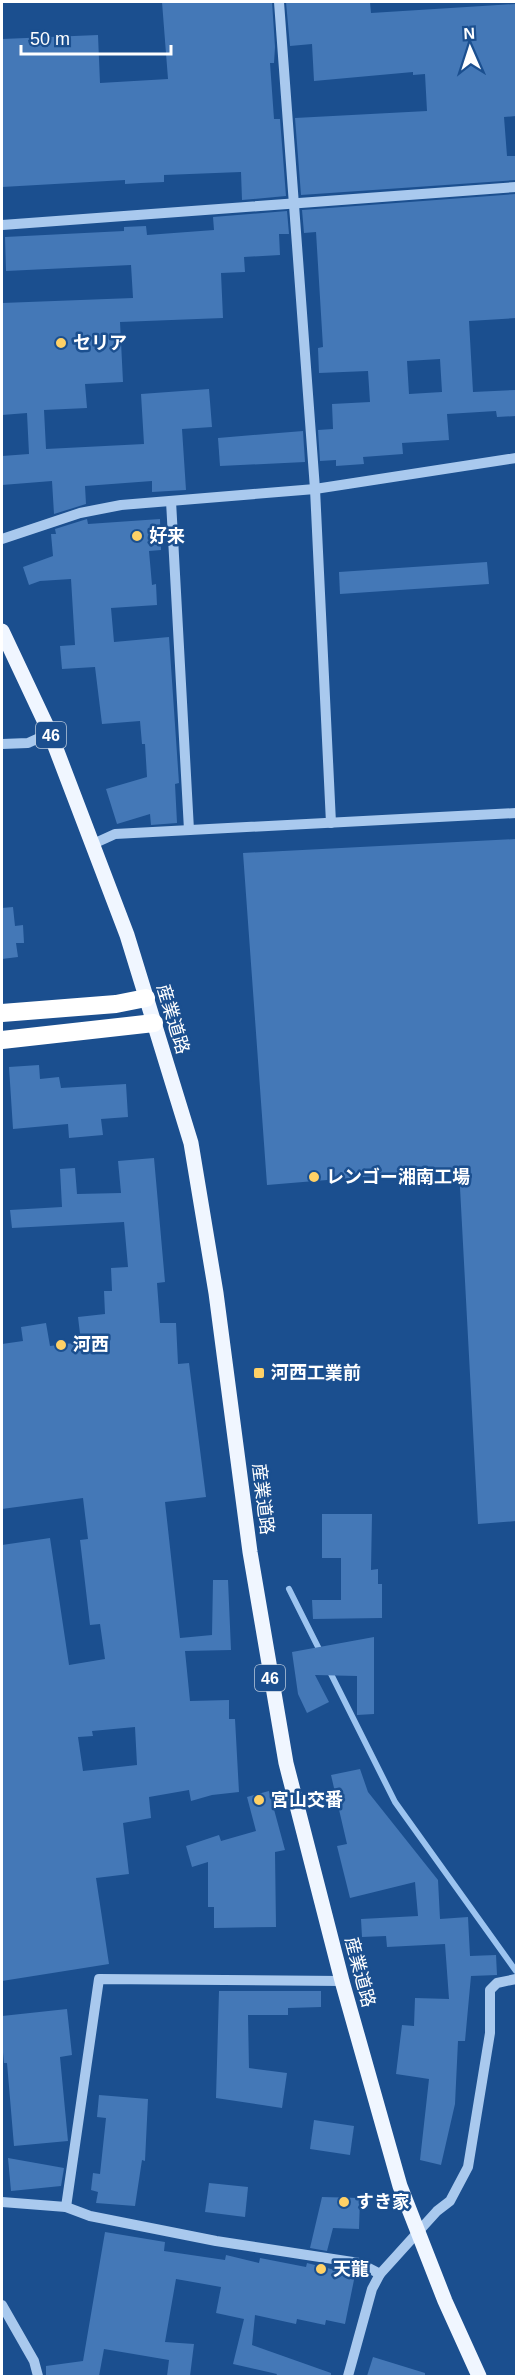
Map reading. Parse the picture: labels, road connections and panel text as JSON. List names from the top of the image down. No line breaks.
{"streets":{"main road":["46","産業道路"]},"places":{"other":["セリア","好来","レンゴー湘南工場","河西","宮山交番","すき家","天龍"],"transit":["河西工業前"]},"scale_bar":"50 m","north":"top"}
